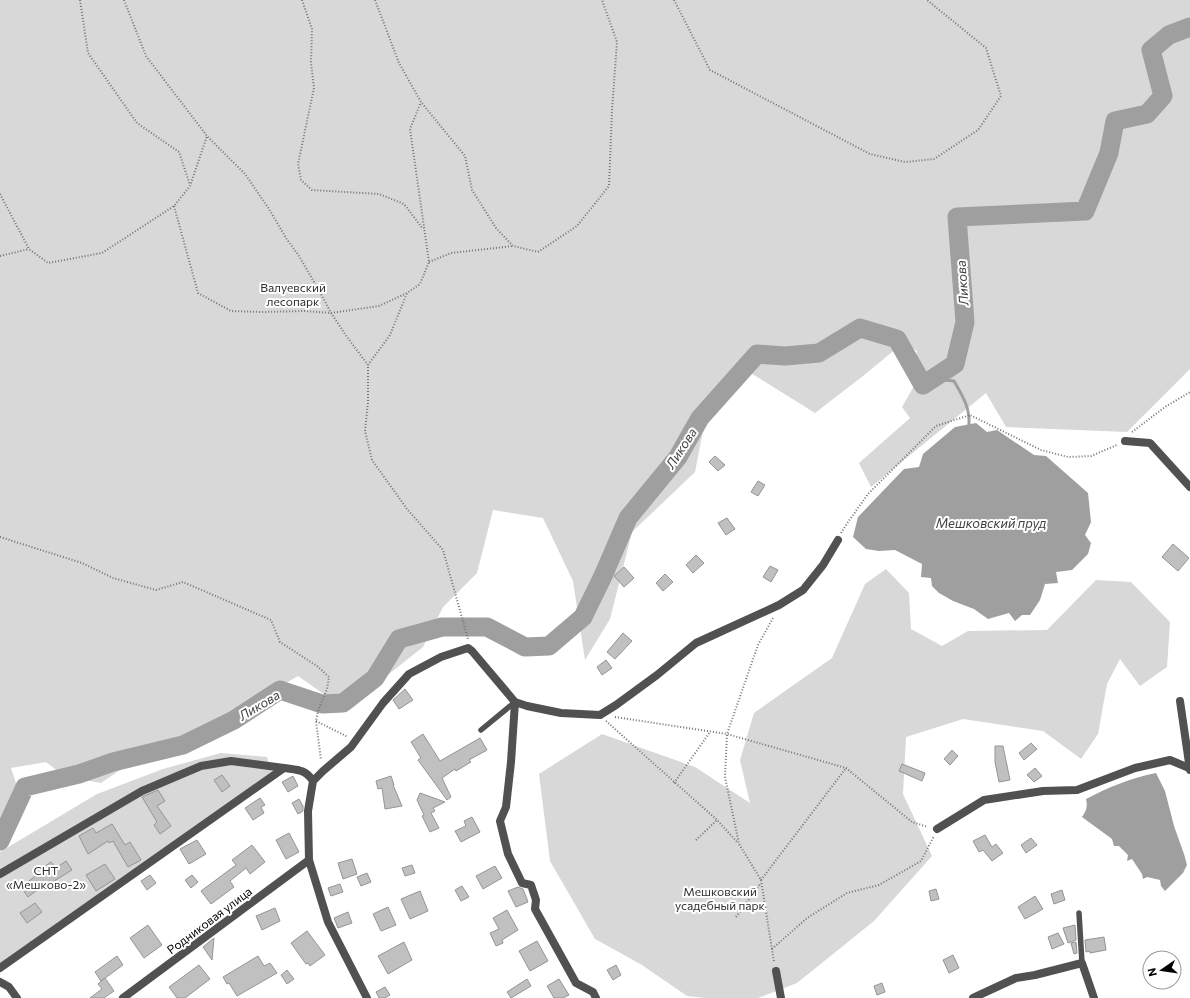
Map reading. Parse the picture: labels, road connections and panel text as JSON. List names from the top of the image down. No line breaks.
{"streets":{"street":["Родниковая улица"]},"water":["Ликова","Мешковский пруд"],"parks":["Валуевский лесопарк","СНТ «Мешково-2»","Мешковский усадебный парк"],"north":"left"}
